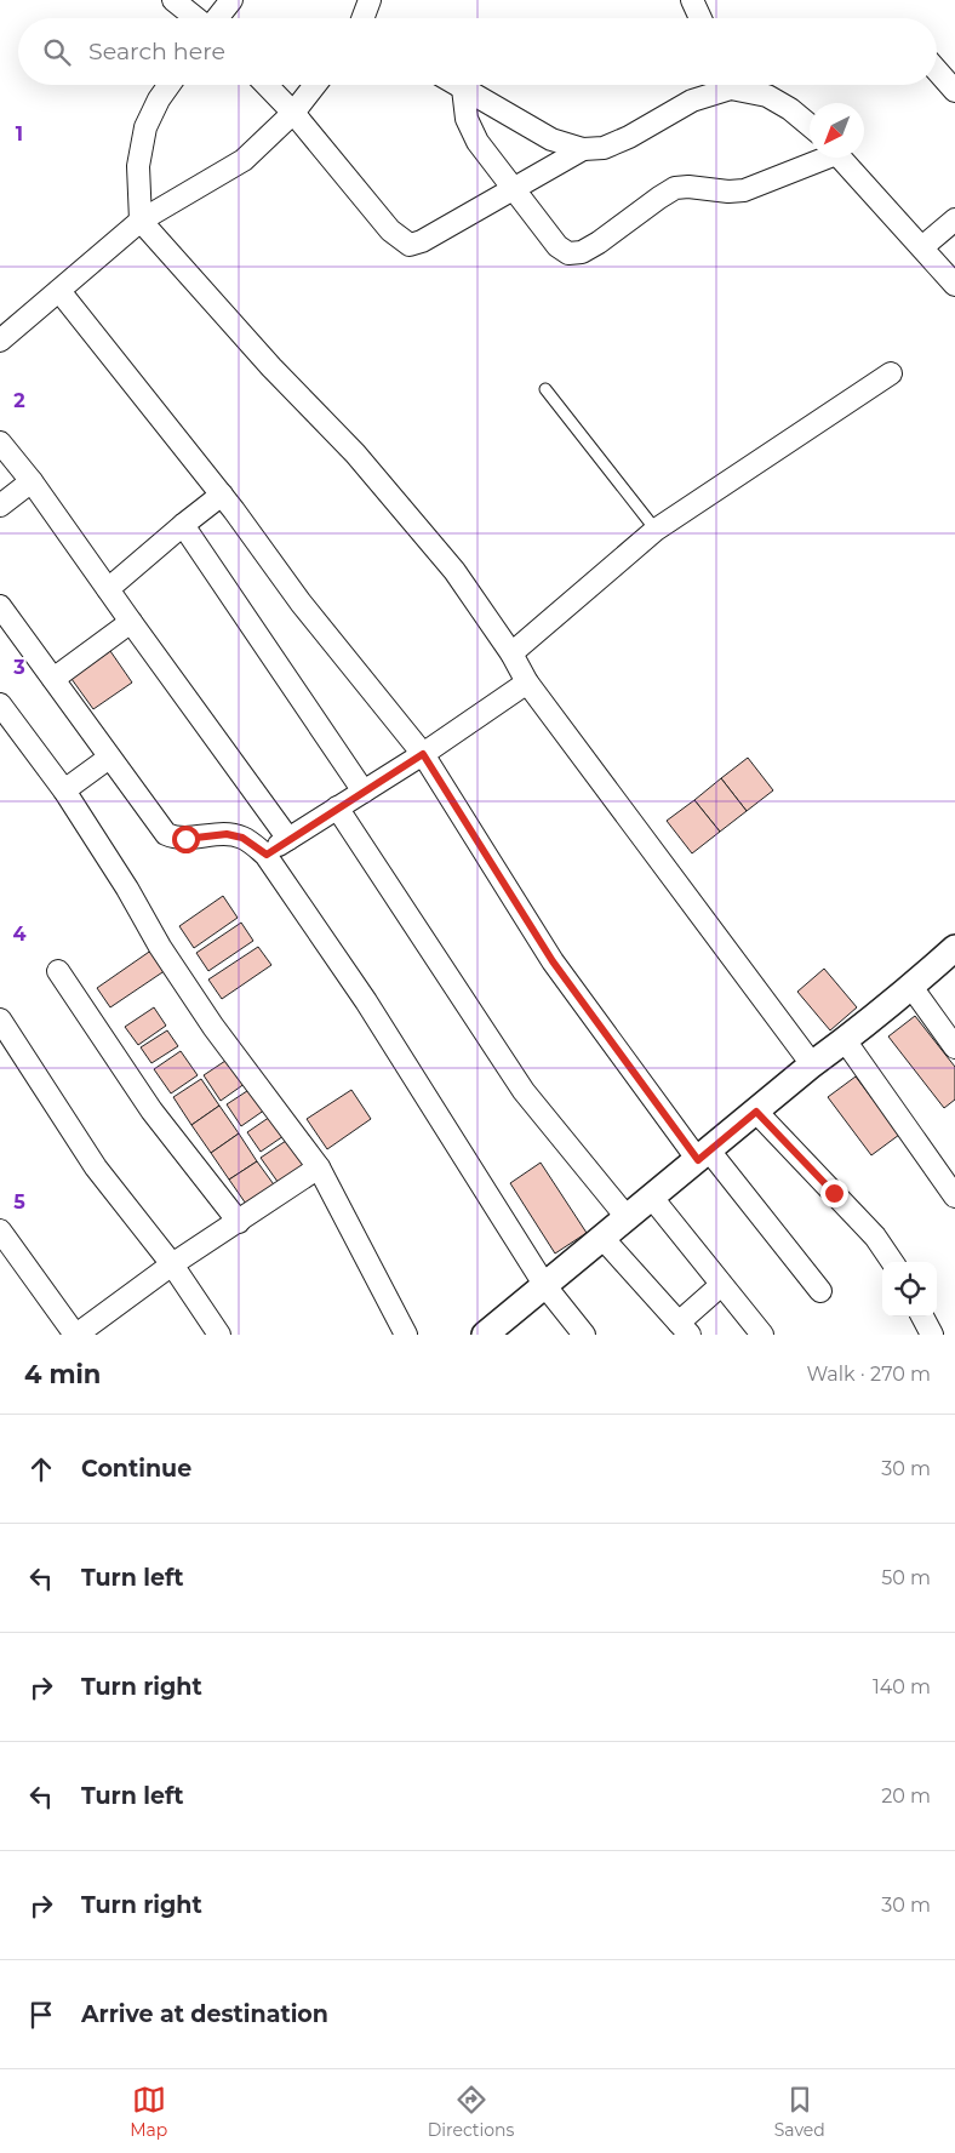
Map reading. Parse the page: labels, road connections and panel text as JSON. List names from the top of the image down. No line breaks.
{"north":"bottom left","page":{"search":"Search here","heading":["4 min","Walk · 270 m"],"list":[["Continue","30 m"],["Turn left","50 m"],["Turn right","140 m"],["Turn left","20 m"],["Turn right","30 m"],"Arrive at destination"],"nav":["Map","Directions","Saved"]},"grid":{"rows":["1","2","3","4","5"]}}
